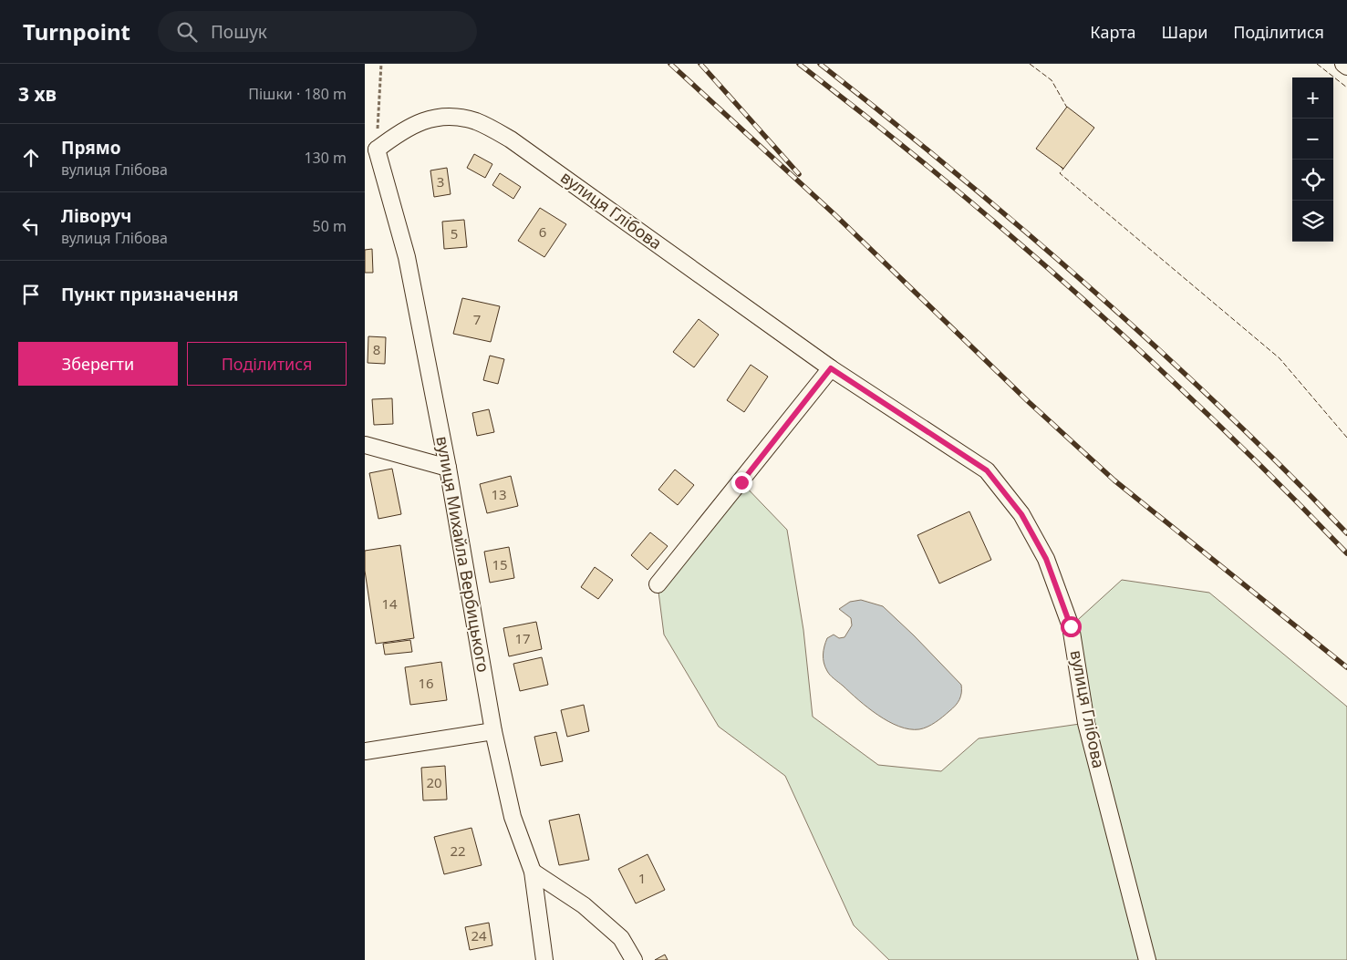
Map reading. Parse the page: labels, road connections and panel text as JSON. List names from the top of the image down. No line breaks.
{"streets":{"street":["вулиця Глібова","вулиця Михайла Вербицького"]},"crossings":[["вулиця Глібова","вулиця Михайла Вербицького"]],"house_numbers":["3","6","5","7","8","13","15","14","17","16","20","22","1","24"],"page":{"header":"Turnpoint","search":"Пошук","nav":["Карта","Шари","Поділитися"],"heading":["3 хв","Пішки · 180 m"],"map_buttons":["+","−"],"list":[["Прямо","вулиця Глібова","130 m"],["Ліворуч","вулиця Глібова","50 m"],"Пункт призначення"],"buttons":["Зберегти","Поділитися"]}}
